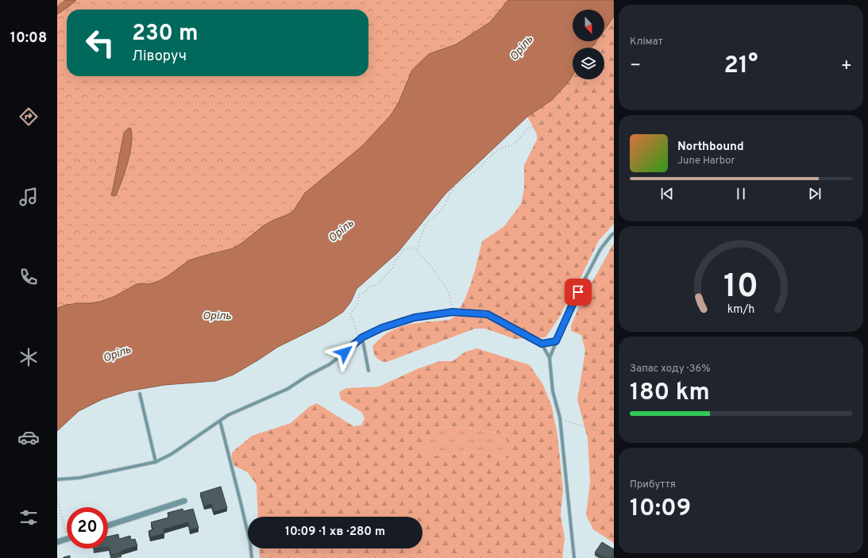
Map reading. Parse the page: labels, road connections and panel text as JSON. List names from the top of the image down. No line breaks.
{"water":["Оріль","Орiль"],"north":"bottom","page":{"tabs":"10:08","tile":["Клімат",["Запас ходу · 36%","180 km"],["Прибуття","10:09"]],"turn":["230 m","Ліворуч"],"heat":["−","21°","+"],"song":["Northbound","June Harbor"],"limit":"20","trip":"10:09 · 1 хв · 280 m","gauge":["10","km/h"]}}
